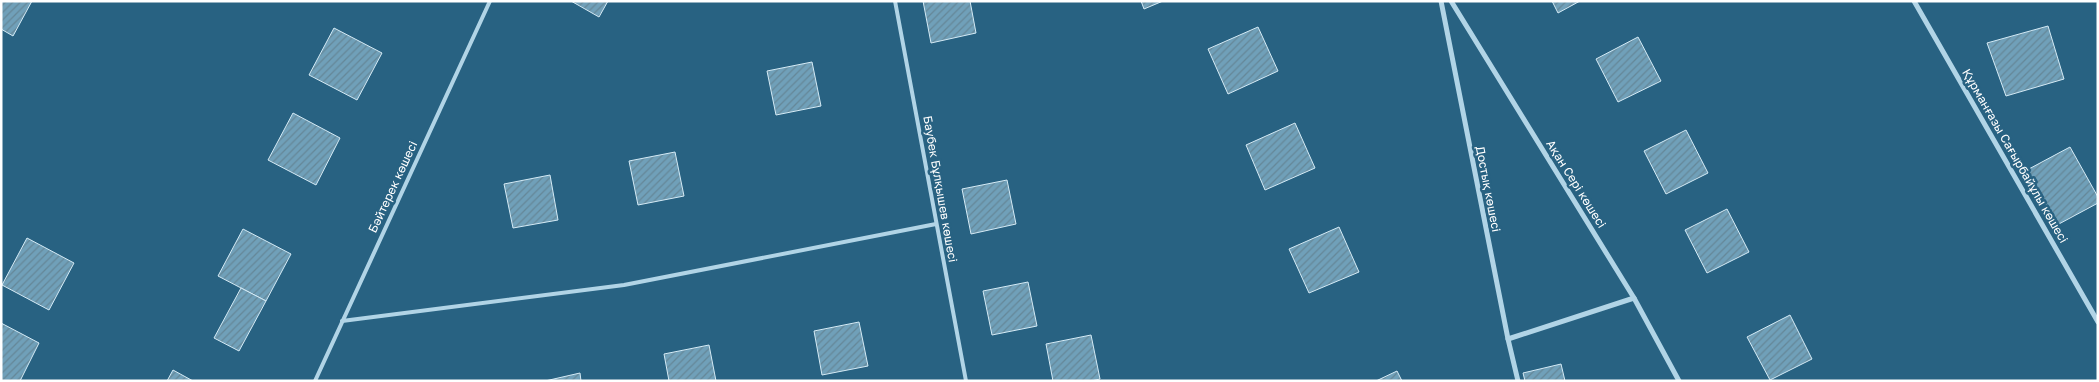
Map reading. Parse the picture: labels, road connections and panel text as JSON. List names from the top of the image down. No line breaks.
{"streets":{"street":["Құрманғазы Сағырбайұлы көшесі","Ақан Сері көшесі","Достық көшесі"],"lane":["Бәйтерек көшесі","Баубек Бұлқышев көшесі"]}}
